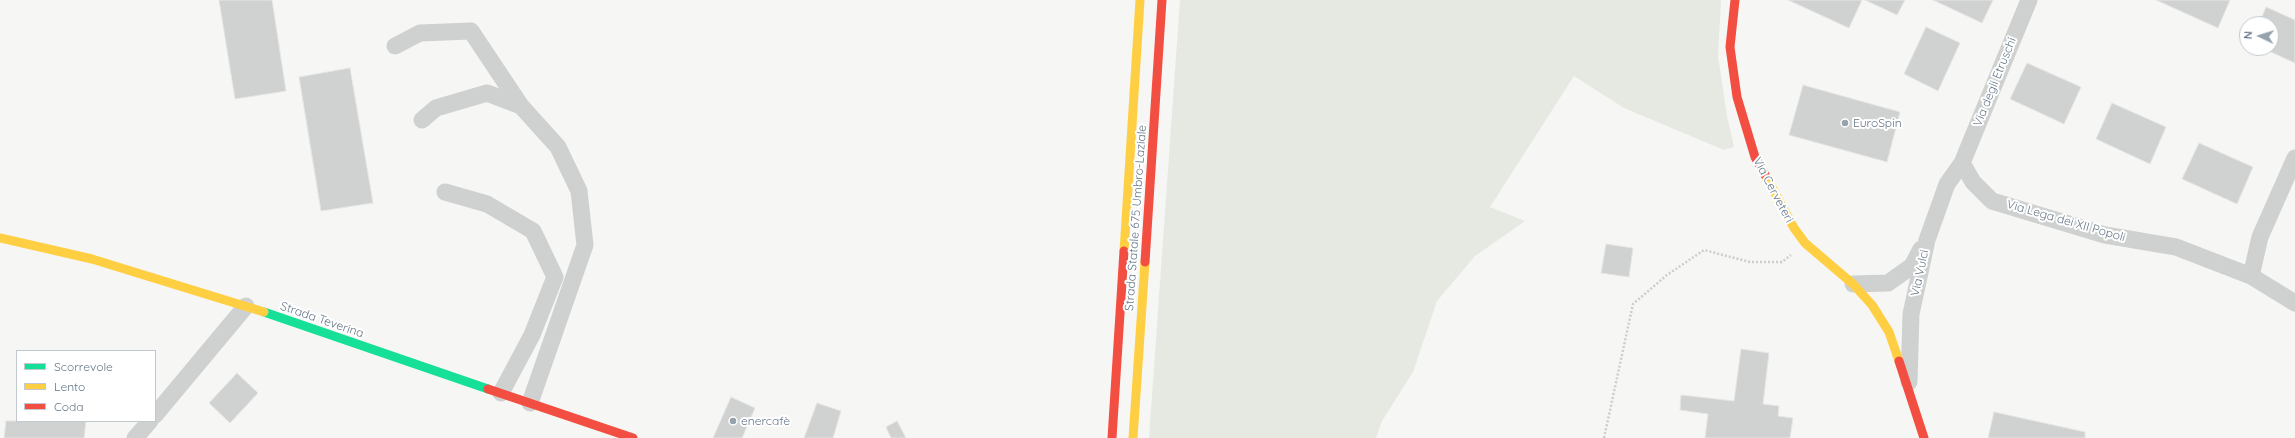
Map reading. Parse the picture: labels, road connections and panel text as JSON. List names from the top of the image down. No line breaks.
{"streets":{"main road":["Via Cerveteri","Strada Statale 675 Umbro-Laziale","Strada Teverina"],"street":["Via degli Etruschi","Via Lega dei XII Popoli","Via Vulci"]},"crossings":[["Via degli Etruschi","Via Lega dei XII Popoli"],["Via degli Etruschi","Via Vulci"],["Via Cerveteri","Via Vulci"],["Via Lega dei XII Popoli","Via Vulci"]],"places":["EuroSpin","enercafè"],"legend":["Scorrevole","Lento","Coda"],"north":"left"}
